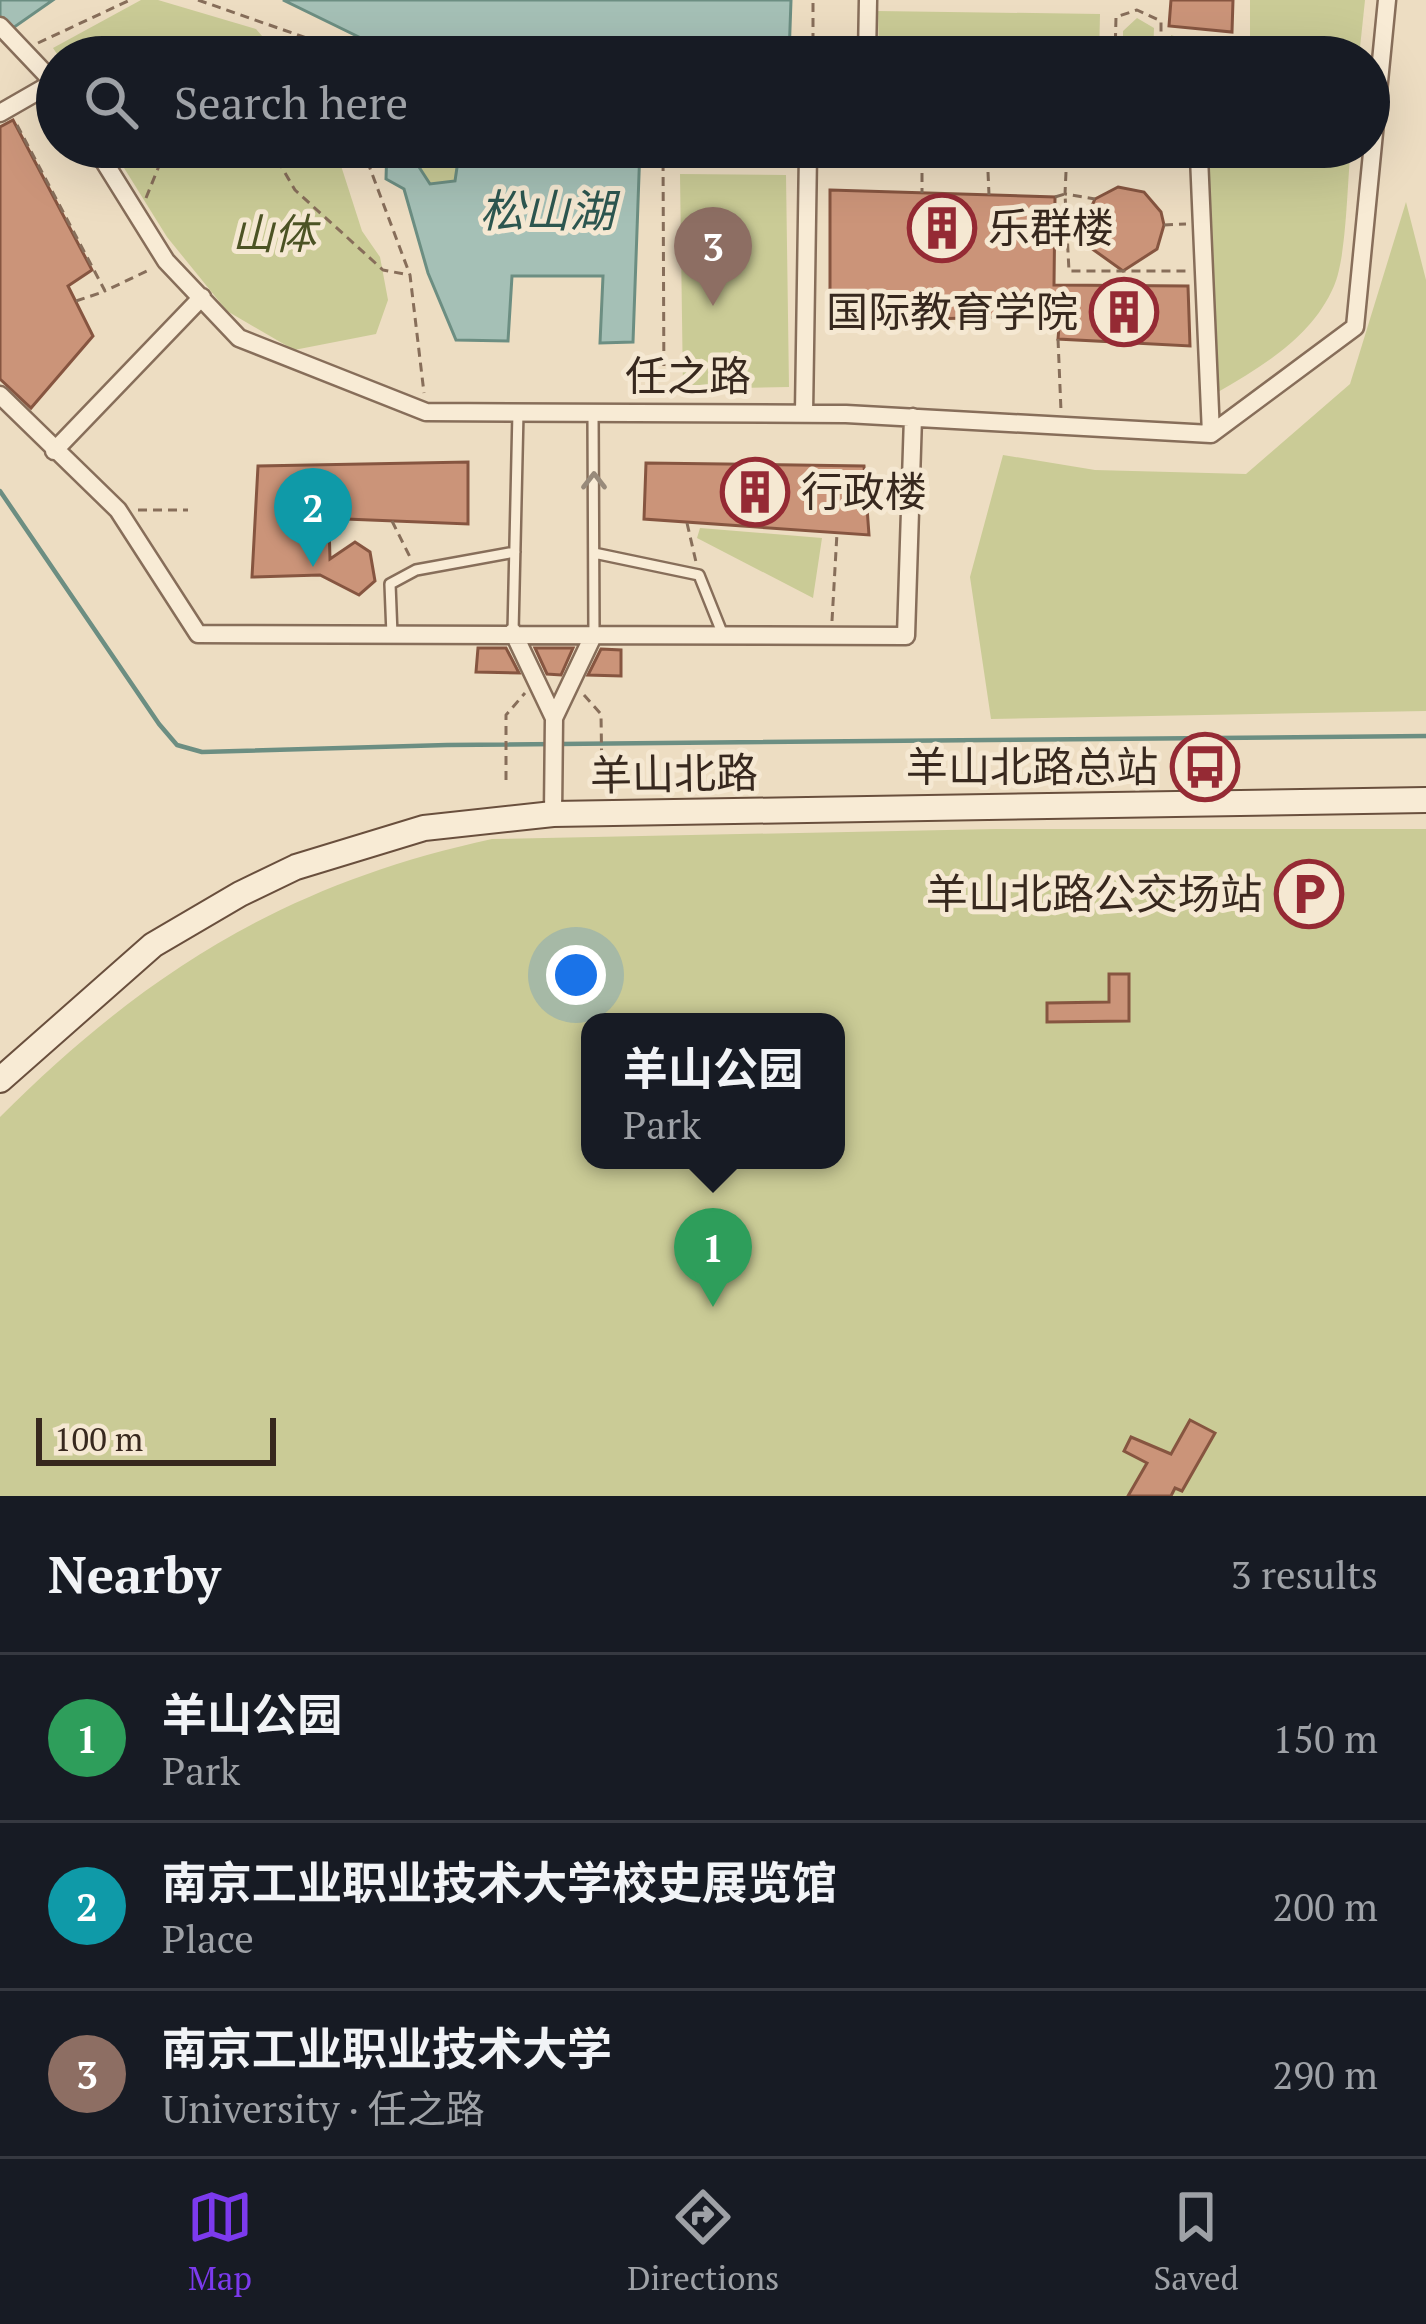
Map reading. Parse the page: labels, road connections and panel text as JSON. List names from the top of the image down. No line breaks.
{"streets":{"street":["任之路","羊山北路"]},"water":["松山湖"],"parks":["山体"],"places":{"building":["乐群楼","国际教育学院","行政楼"],"bus stop":["羊山北路总站"],"parking":["羊山北路公交场站"]},"scale_bar":"100 m","page":{"search":"Search here","pins":["3","2","1"],"popup":["羊山公园","Park"],"scale":"100 m","heading":["Nearby","3 results"],"list":[{"mark":"1","name":"羊山公园","note":"Park","value":"150 m"},{"mark":"2","name":"南京工业职业技术大学校史展览馆","note":"Place","value":"200 m"},{"mark":"3","name":"南京工业职业技术大学","note":"University · 任之路","value":"290 m"}],"nav":["Map","Directions","Saved"]}}
